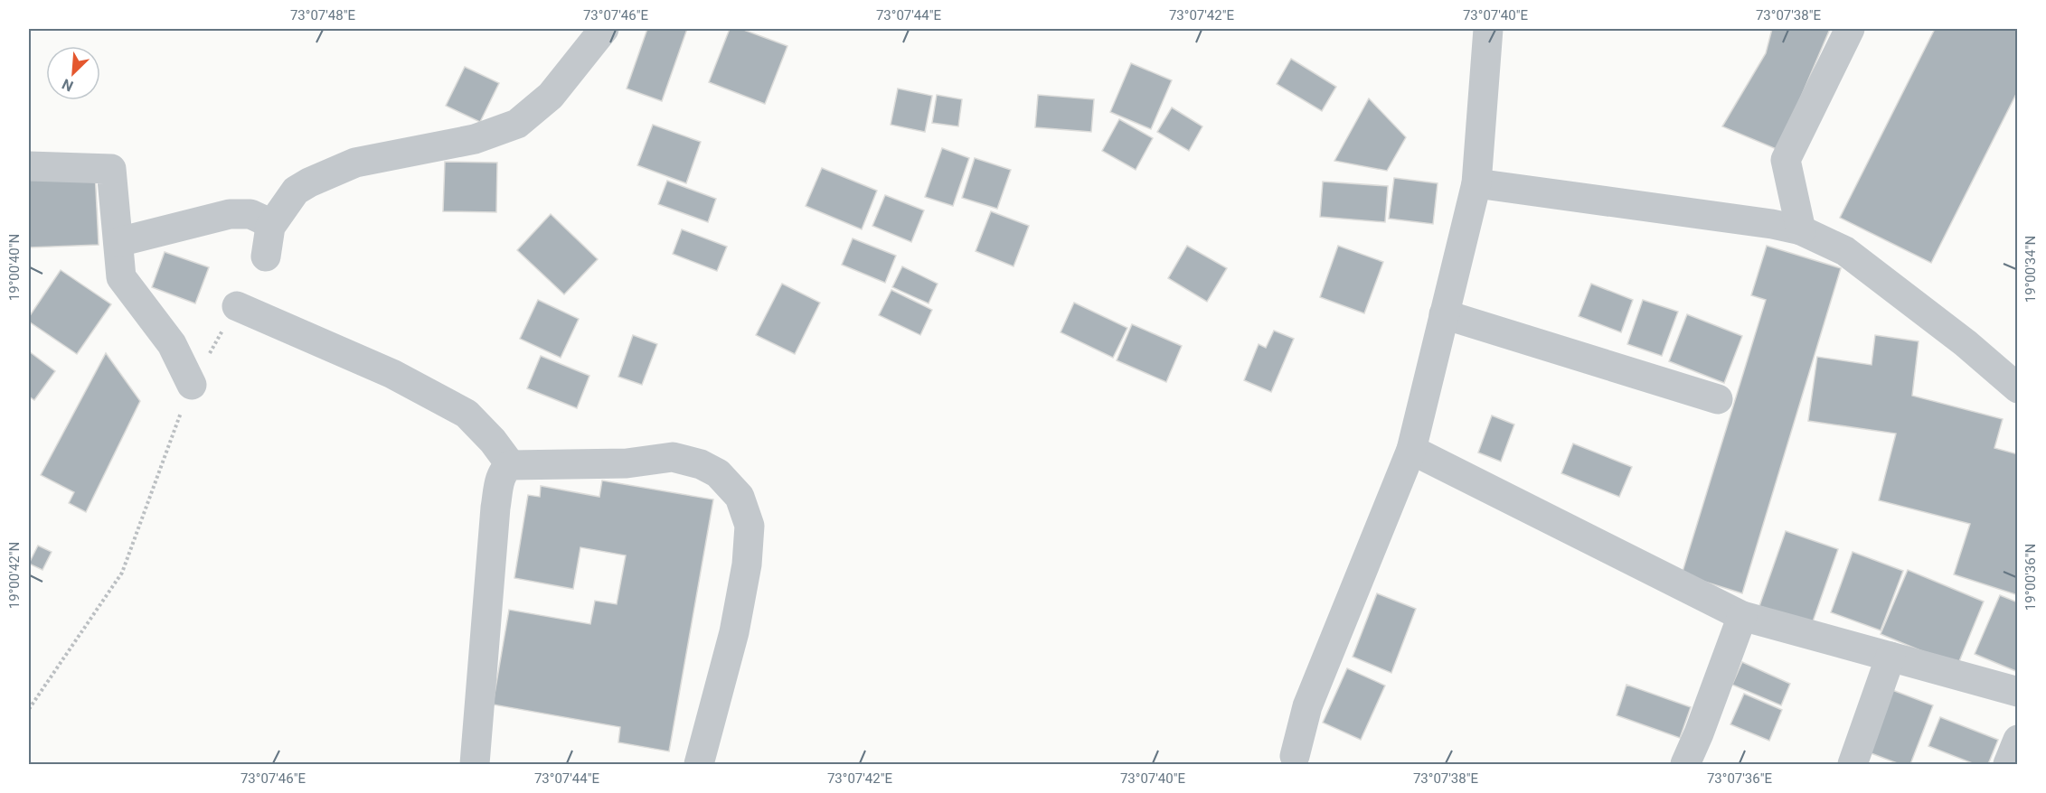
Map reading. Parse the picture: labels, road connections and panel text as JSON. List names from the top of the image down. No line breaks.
{"north":"bottom left","coordinates":["73°07'48\"E","73°07'46\"E","73°07'44\"E","73°07'42\"E","73°07'40\"E","73°07'38\"E","19°00'40\"N","19°00'34\"N","19°00'42\"N","19°00'36\"N","73°07'36\"E"]}
